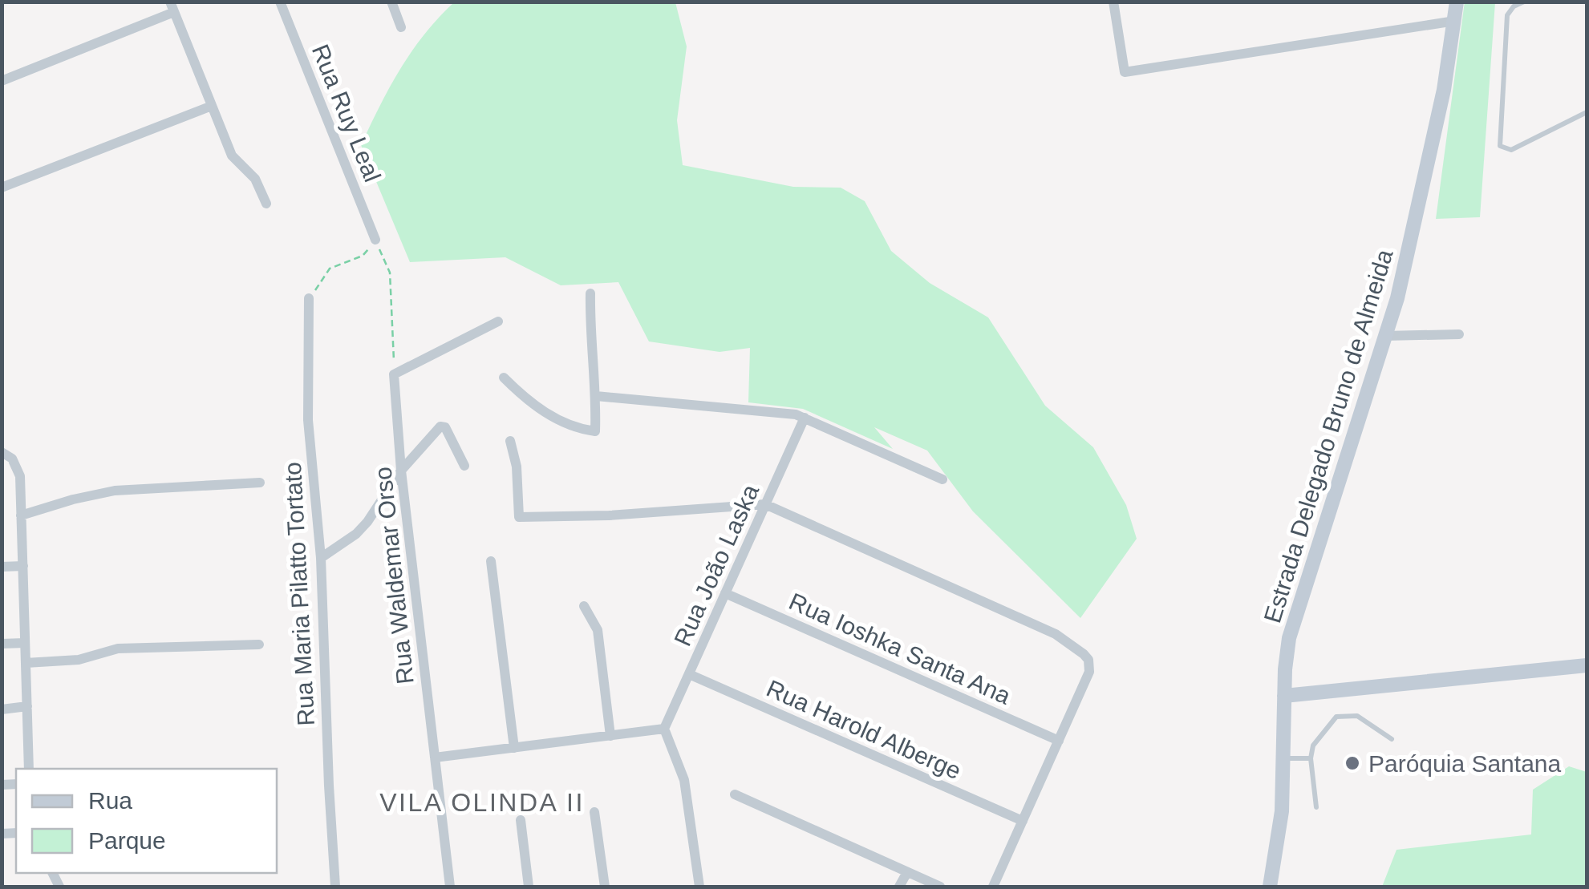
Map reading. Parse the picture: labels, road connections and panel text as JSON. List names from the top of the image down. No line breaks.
{"streets":{"main road":["Estrada Delegado Bruno de Almeida"],"street":["Rua Ruy Leal","Rua João Laska","Rua Waldemar Orso","Rua Maria Pilatto Tortato","Rua Ioshka Santa Ana","Rua Harold Alberge"]},"crossings":[["Rua João Laska","Rua Ioshka Santa Ana"],["Rua João Laska","Rua Harold Alberge"]],"districts":["VILA OLINDA II"],"places":["Paróquia Santana"],"legend":["Rua","Parque"]}
